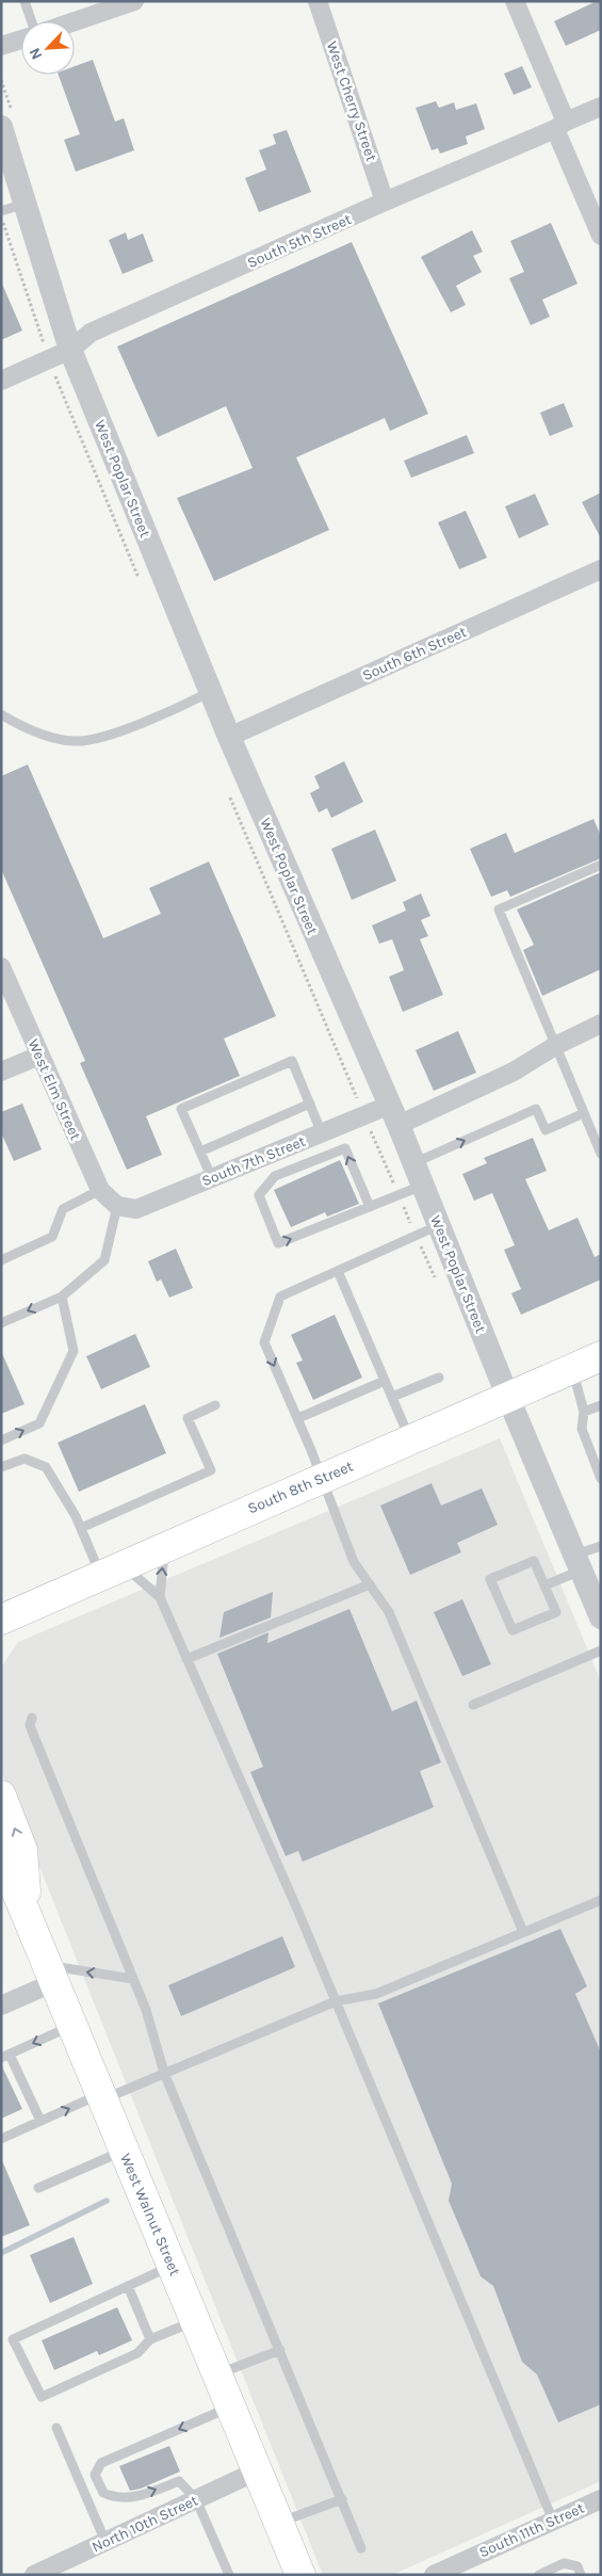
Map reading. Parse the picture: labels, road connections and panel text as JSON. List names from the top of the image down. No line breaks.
{"streets":{"main road":["South 8th Street","West Walnut Street"],"street":["West Cherry Street","South 5th Street","West Poplar Street","South 6th Street","West Elm Street","South 7th Street","North 10th Street","South 11th Street"]},"crossings":[["West Cherry Street","South 5th Street"],["South 5th Street","West Poplar Street"],["West Poplar Street","South 6th Street"],["West Poplar Street","South 7th Street"],["West Poplar Street","South 8th Street"],["West Elm Street","South 7th Street"],["West Walnut Street","North 10th Street"]],"north":"bottom left"}
